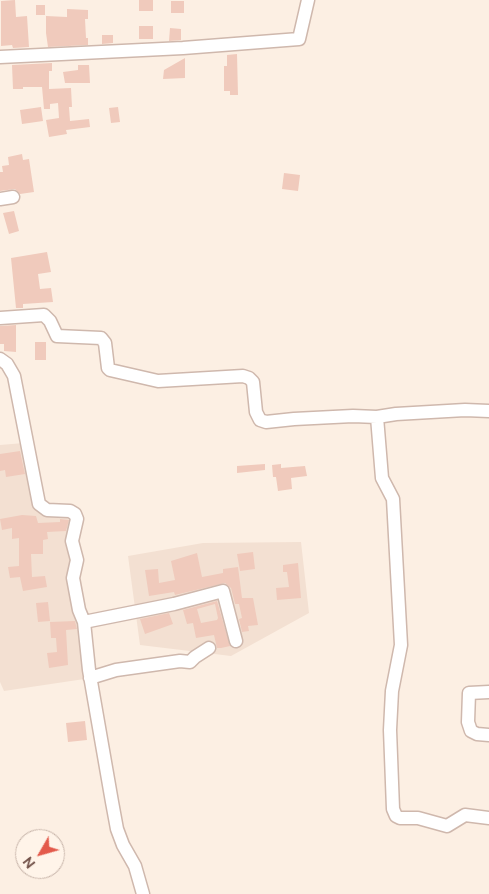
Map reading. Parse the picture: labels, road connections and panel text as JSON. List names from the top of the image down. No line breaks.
{"north":"bottom left"}
